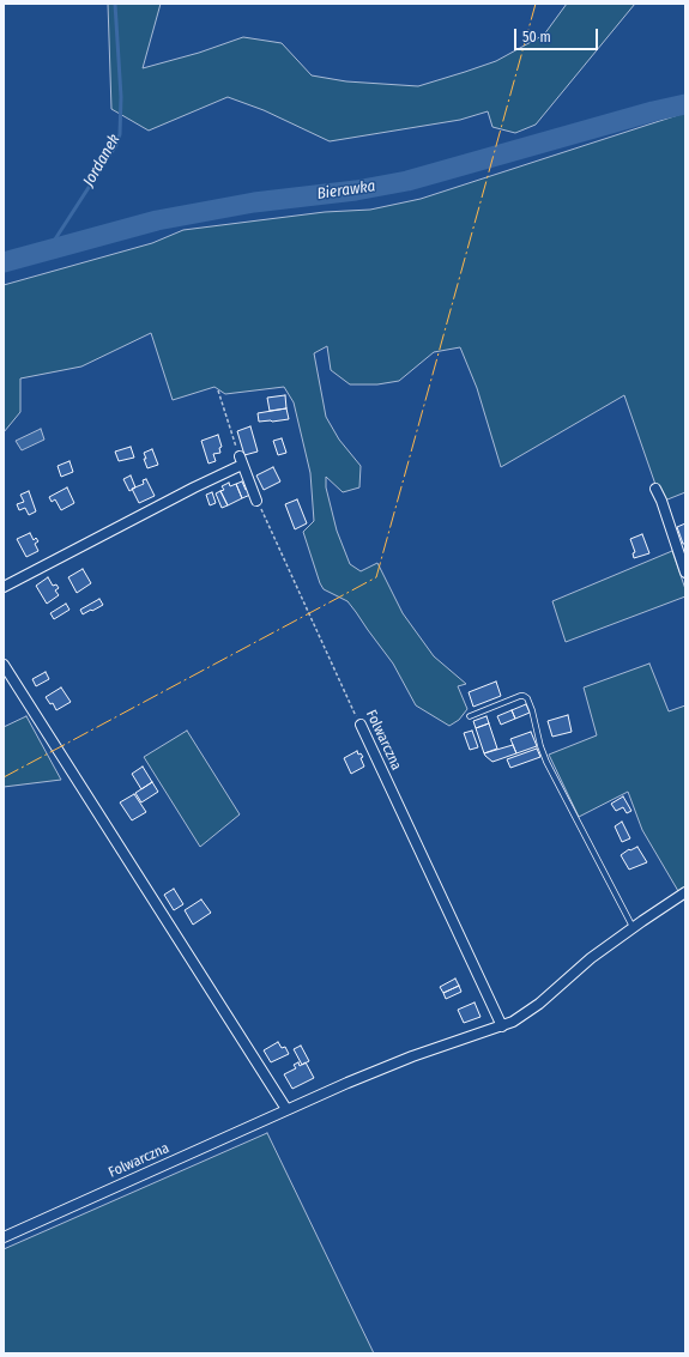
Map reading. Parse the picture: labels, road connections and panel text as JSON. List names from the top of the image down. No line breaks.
{"streets":{"street":["Folwarczna"]},"water":["Jordanek","Bierawka"],"scale_bar":"50 m"}
